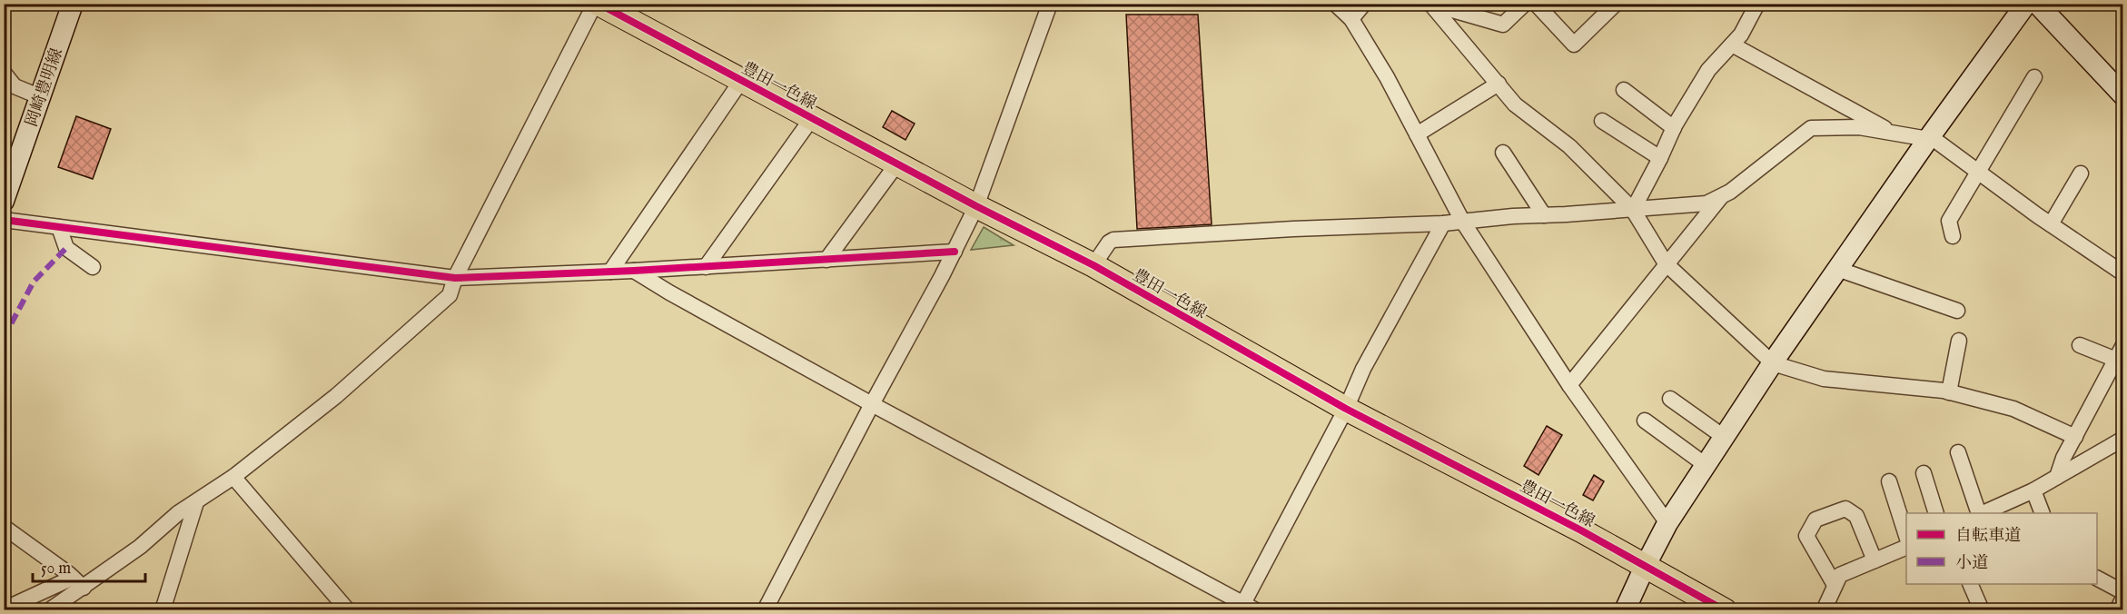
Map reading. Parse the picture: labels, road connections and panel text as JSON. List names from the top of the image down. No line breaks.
{"streets":{"main road":["豊田一色線"],"street":["岡崎豊明線"]},"legend":["自転車道","小道"],"scale_bar":"50 m"}
